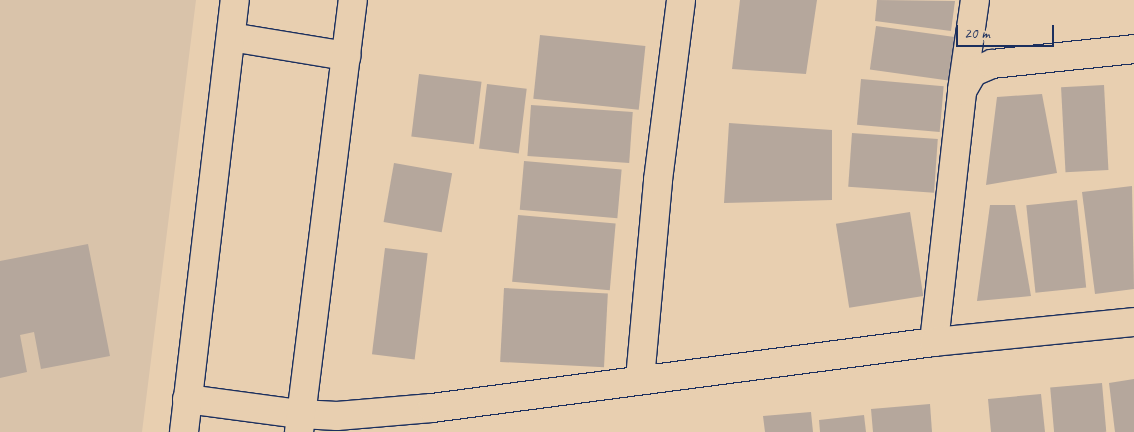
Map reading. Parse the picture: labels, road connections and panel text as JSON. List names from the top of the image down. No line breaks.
{"scale_bar":"20 m"}
